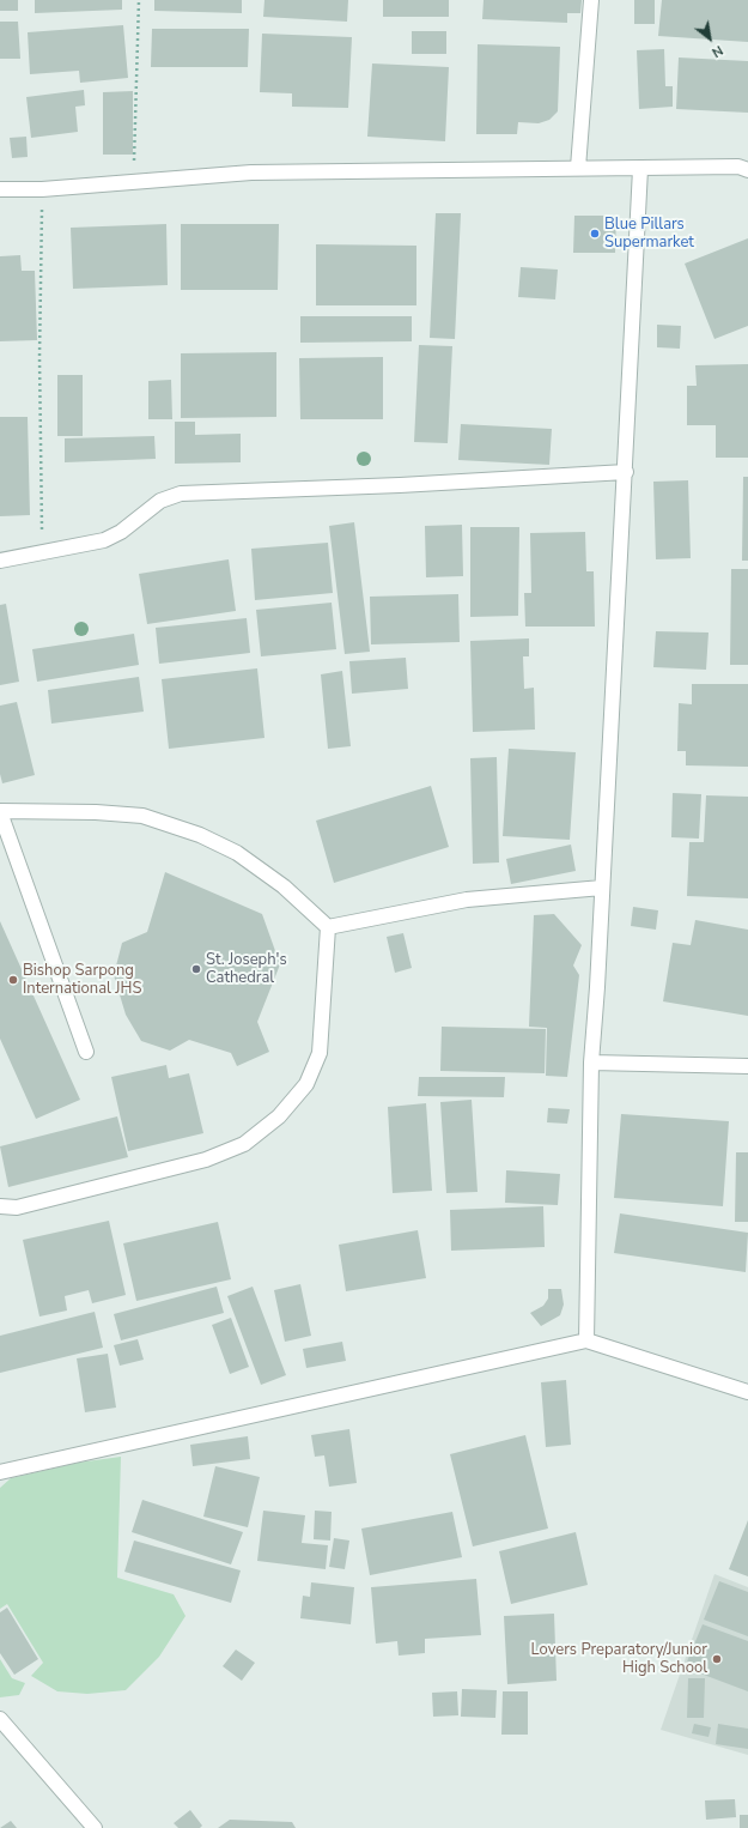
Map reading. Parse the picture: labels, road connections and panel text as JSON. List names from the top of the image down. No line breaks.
{"places":["Blue Pillars Supermarket","St. Joseph's Cathedral","Bishop Sarpong International JHS","Lovers Preparatory/Junior High School"],"north":"bottom right"}
